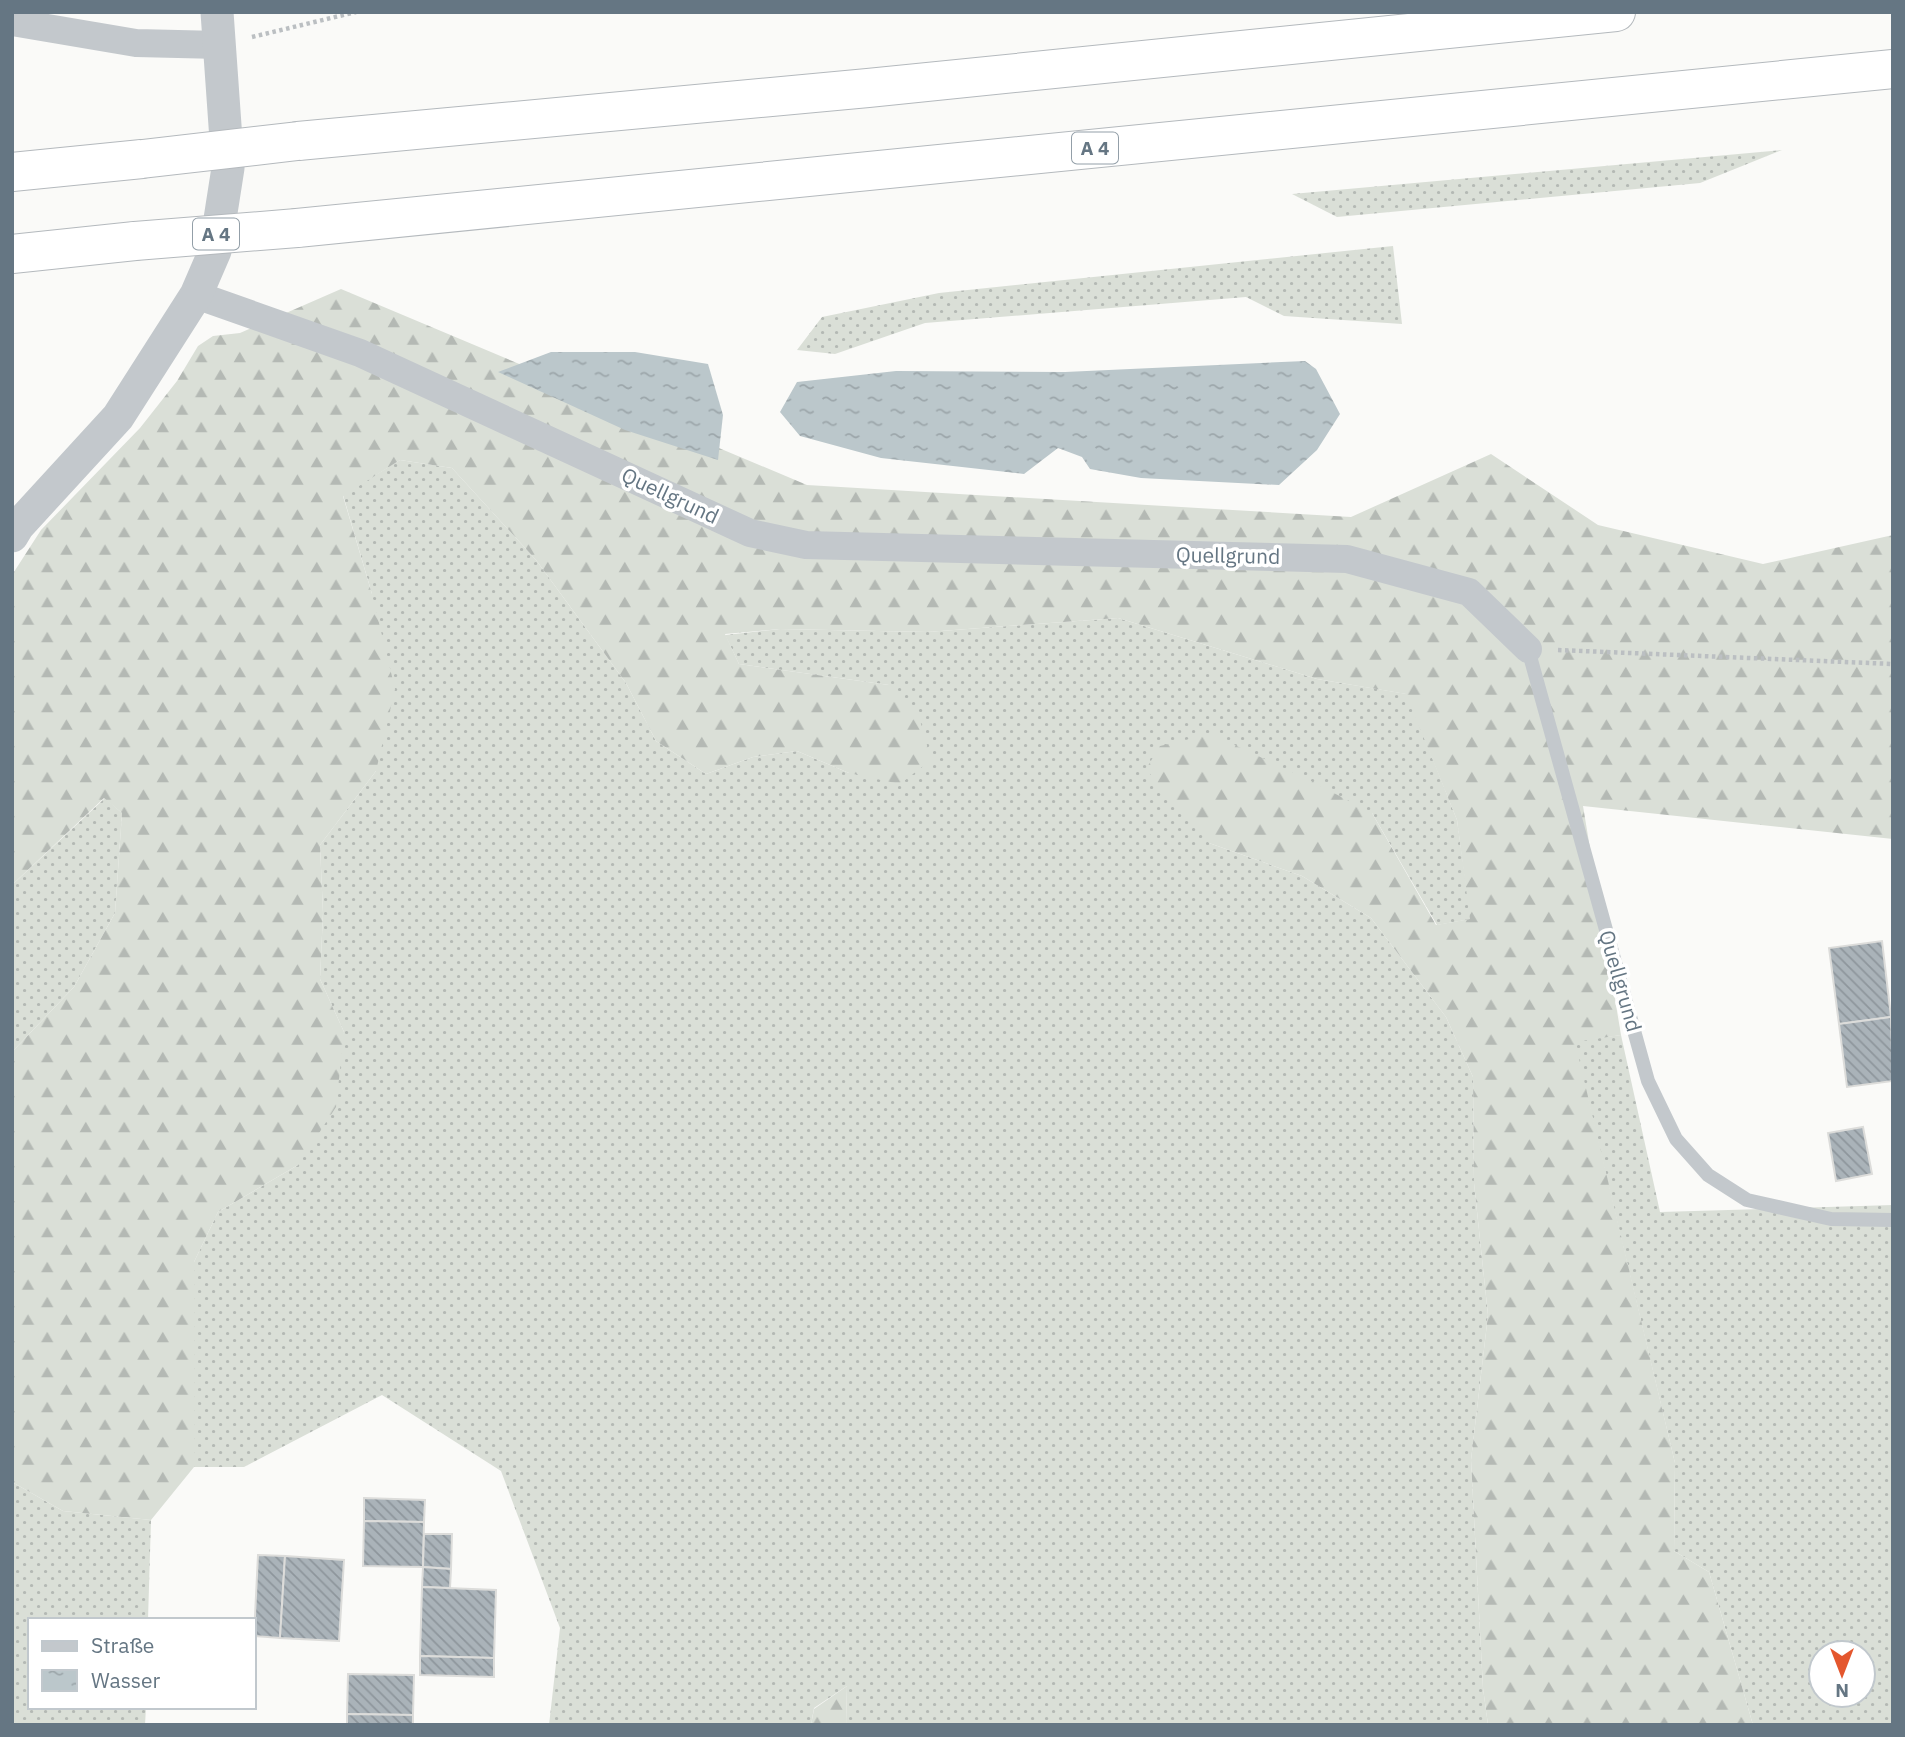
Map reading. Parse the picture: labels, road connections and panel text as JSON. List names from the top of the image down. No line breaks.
{"streets":{"highway":["A 4"],"street":["Quellgrund"]},"legend":["Straße","Wasser"],"north":"bottom"}
